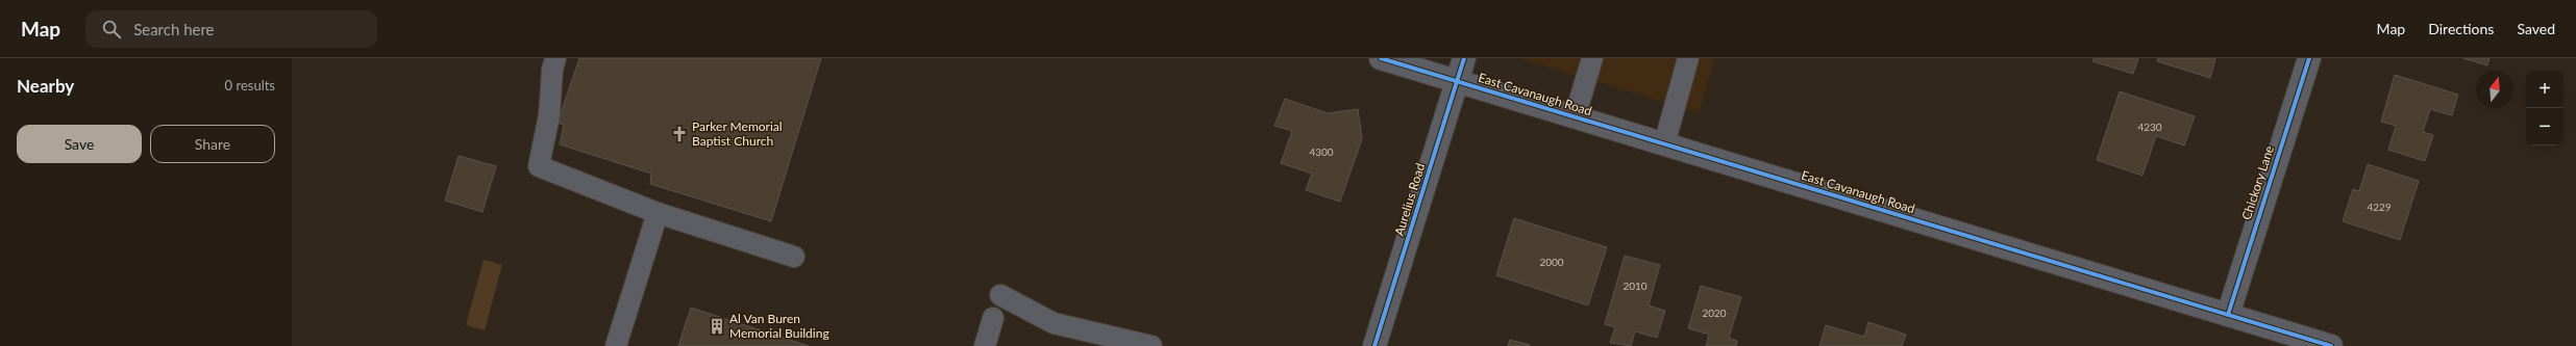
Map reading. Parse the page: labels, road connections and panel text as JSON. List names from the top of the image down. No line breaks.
{"streets":{"street":["East Cavanaugh Road","Chickory Lane","Aurelius Road"]},"crossings":[["East Cavanaugh Road","Chickory Lane"],["East Cavanaugh Road","Aurelius Road"]],"places":{"church":["Parker Memorial Baptist Church"],"building":["Al Van Buren Memorial Building"]},"house_numbers":["4230","4300","4229","2000","2010","2020"],"north":"top","page":{"header":"Map","search":"Search here","nav":["Map","Directions","Saved"],"heading":["Nearby","0 results"],"map_buttons":["+","−"],"buttons":["Save","Share"]}}
